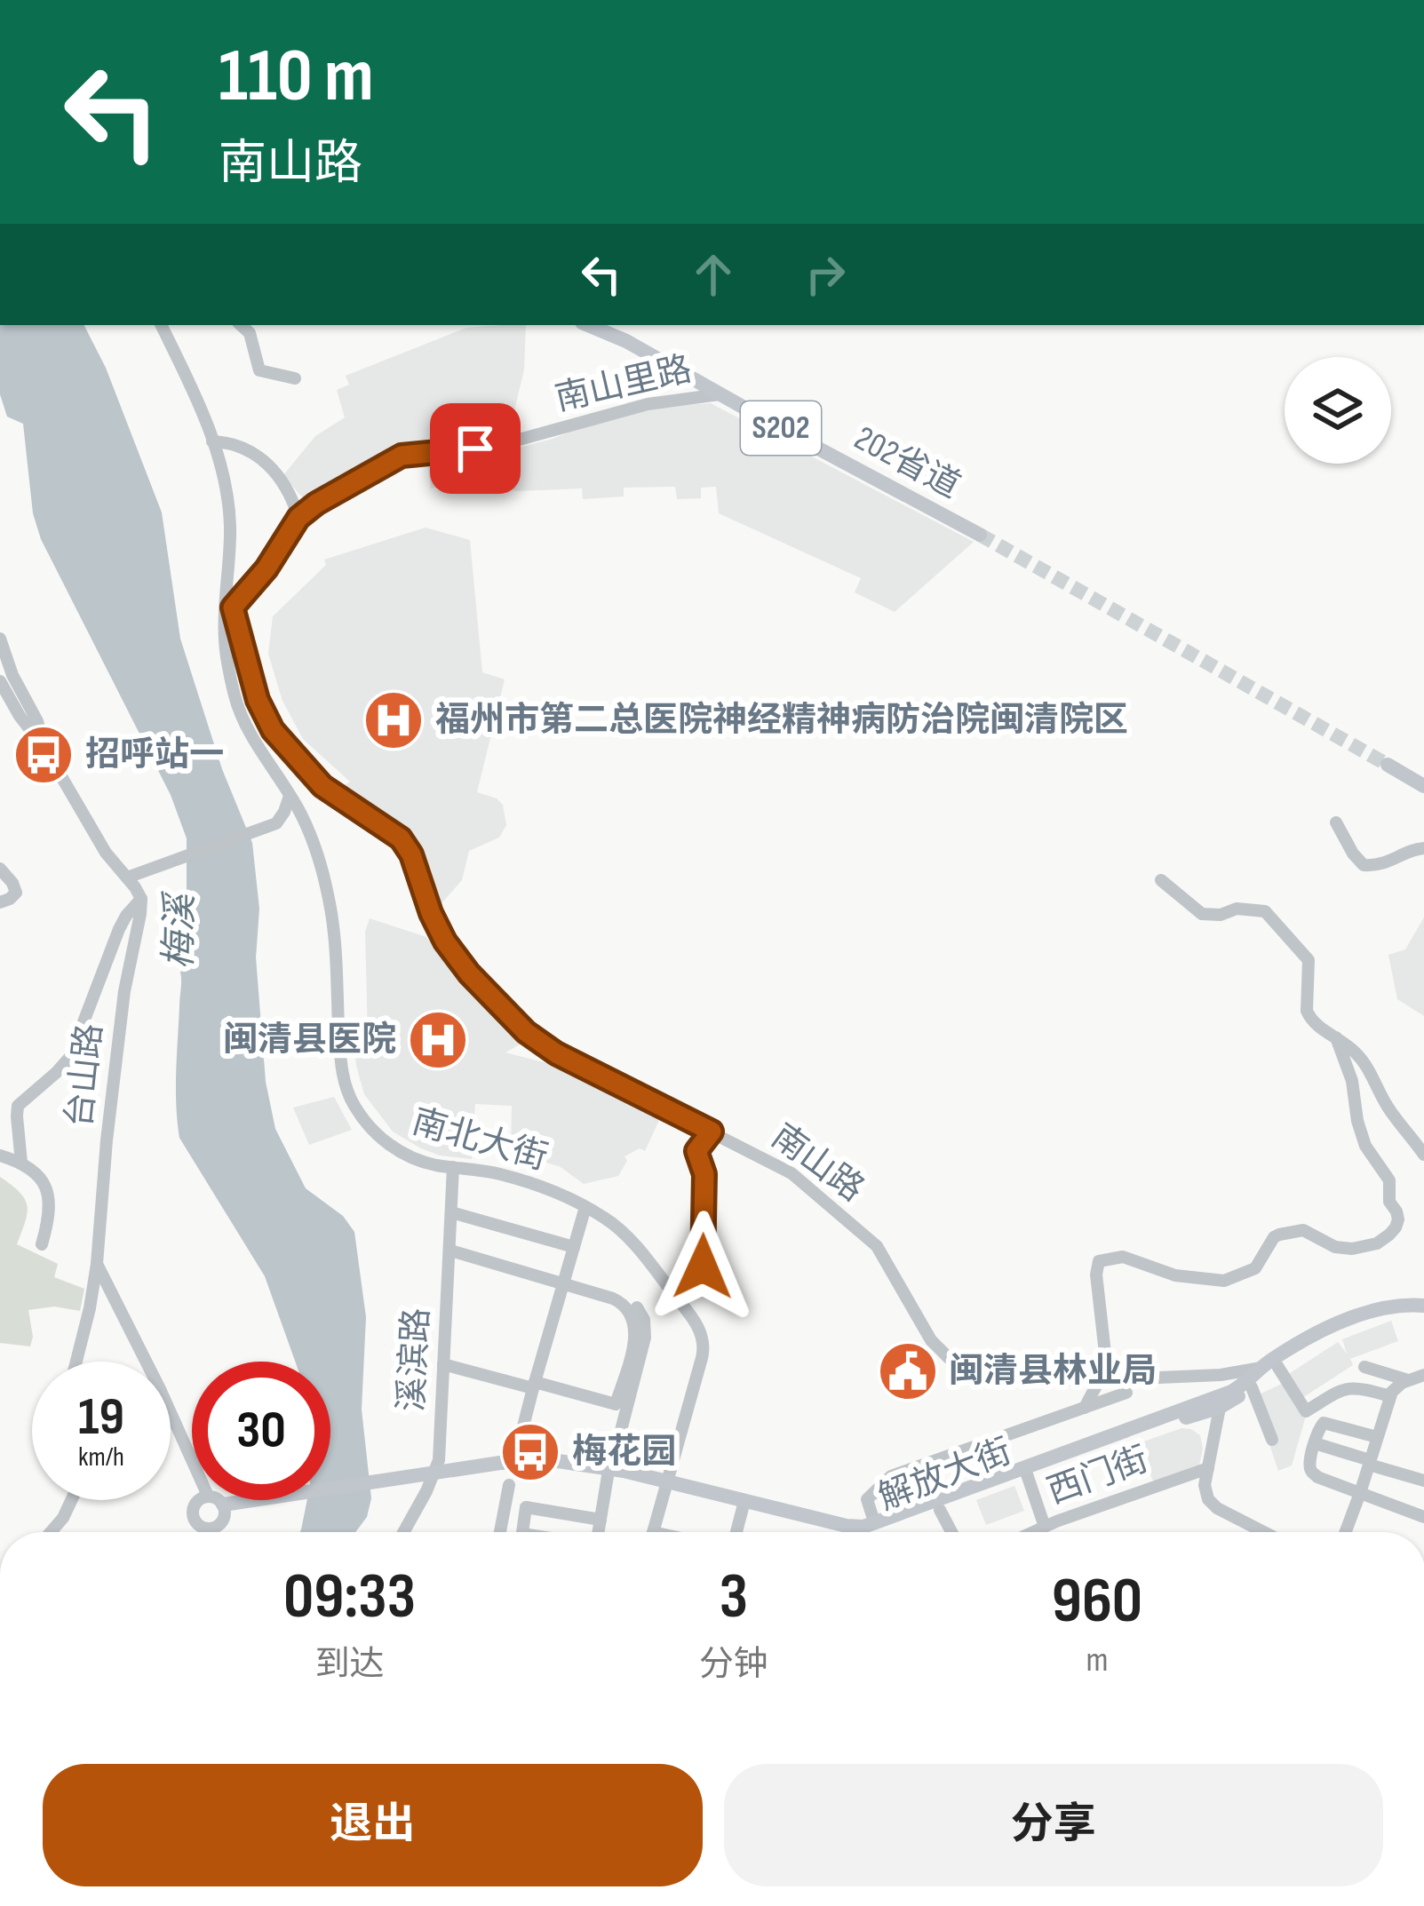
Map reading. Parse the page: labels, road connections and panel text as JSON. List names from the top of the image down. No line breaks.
{"streets":{"main road":["S202","202省道","解放大街"],"street":["南山里路","台山路","南北大街","南山路","溪滨路","西门街"]},"crossings":[["南山里路","202省道"],["南山里路","南北大街"],["南山里路","南山路"],["南北大街","南山路"],["南北大街","溪滨路"],["南北大街","解放大街"],["南山路","解放大街"],["溪滨路","解放大街"]],"water":["梅溪"],"places":{"hospital":["福州市第二总医院神经精神病防治院闽清院区","闽清县医院"],"bus stop":["招呼站一","梅花园"],"public building":["闽清县林业局"]},"page":{"turn":["110 m","南山路"],"speed":"19 km/h","limit":"30","eta":["09:33","到达","3","分钟","960","m"],"buttons":["退出","分享"]}}
